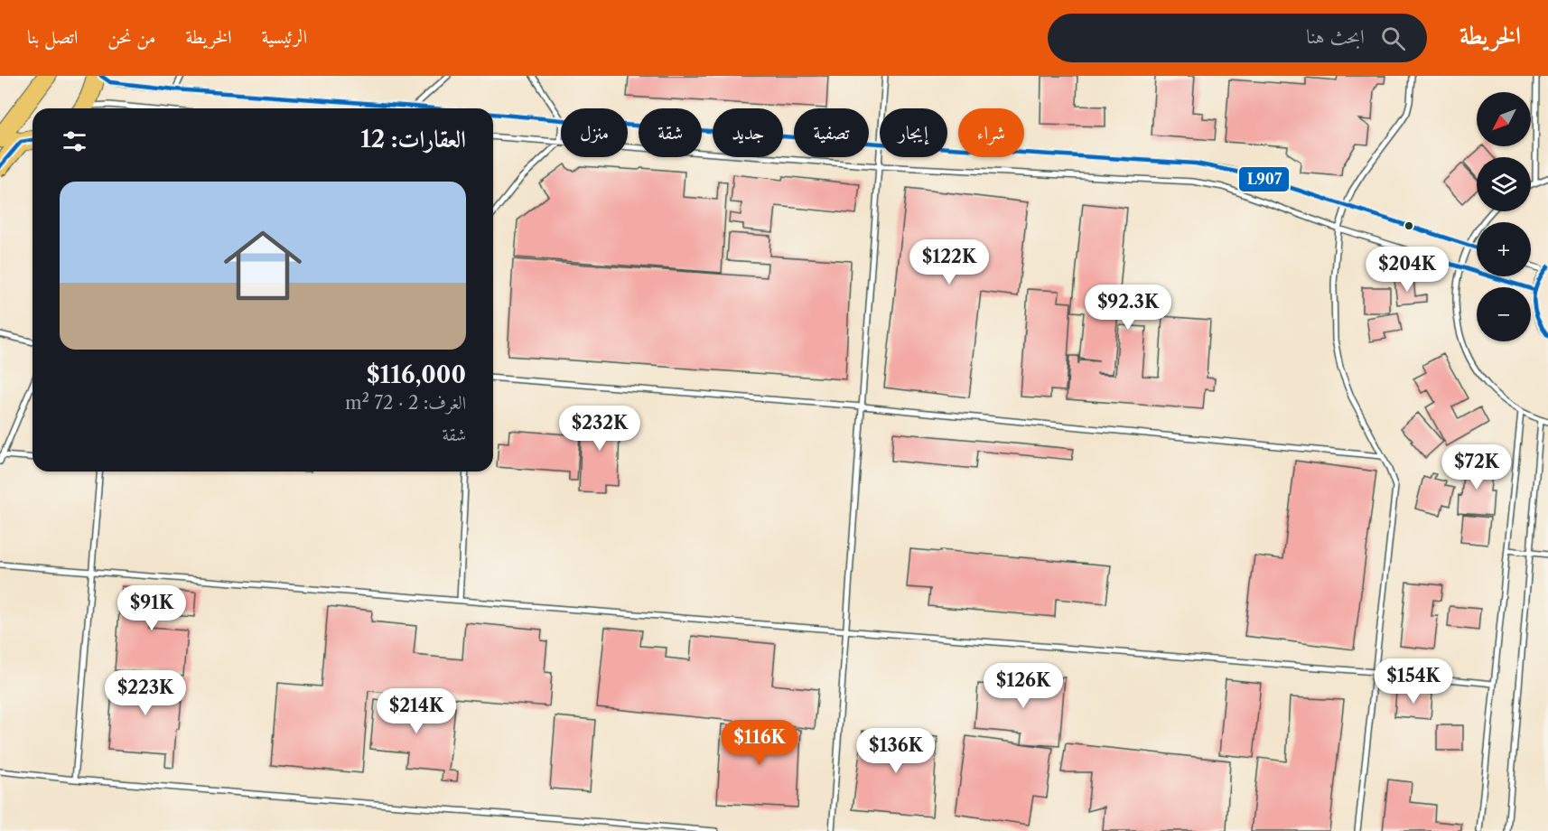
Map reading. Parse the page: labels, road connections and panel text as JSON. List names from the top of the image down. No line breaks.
{"lines":["transit line L907"],"north":"bottom left","page":{"header":"الخريطة","search":"ابحث هنا","nav":["الرئيسية","الخريطة","من نحن","اتصل بنا"],"map_buttons":["+","−"],"chip":["شراء","إيجار","تصفية","جديد","شقة","منزل"],"heading":"العقارات: 12","list":[{"name":"$116,000","note":"الغرف: 2 · 72 m² · شقة"}],"price":["$122K","$204K","$92.3K","$232K","$72K","$91K","$154K","$126K","$223K","$214K","$116K","$136K"]}}
